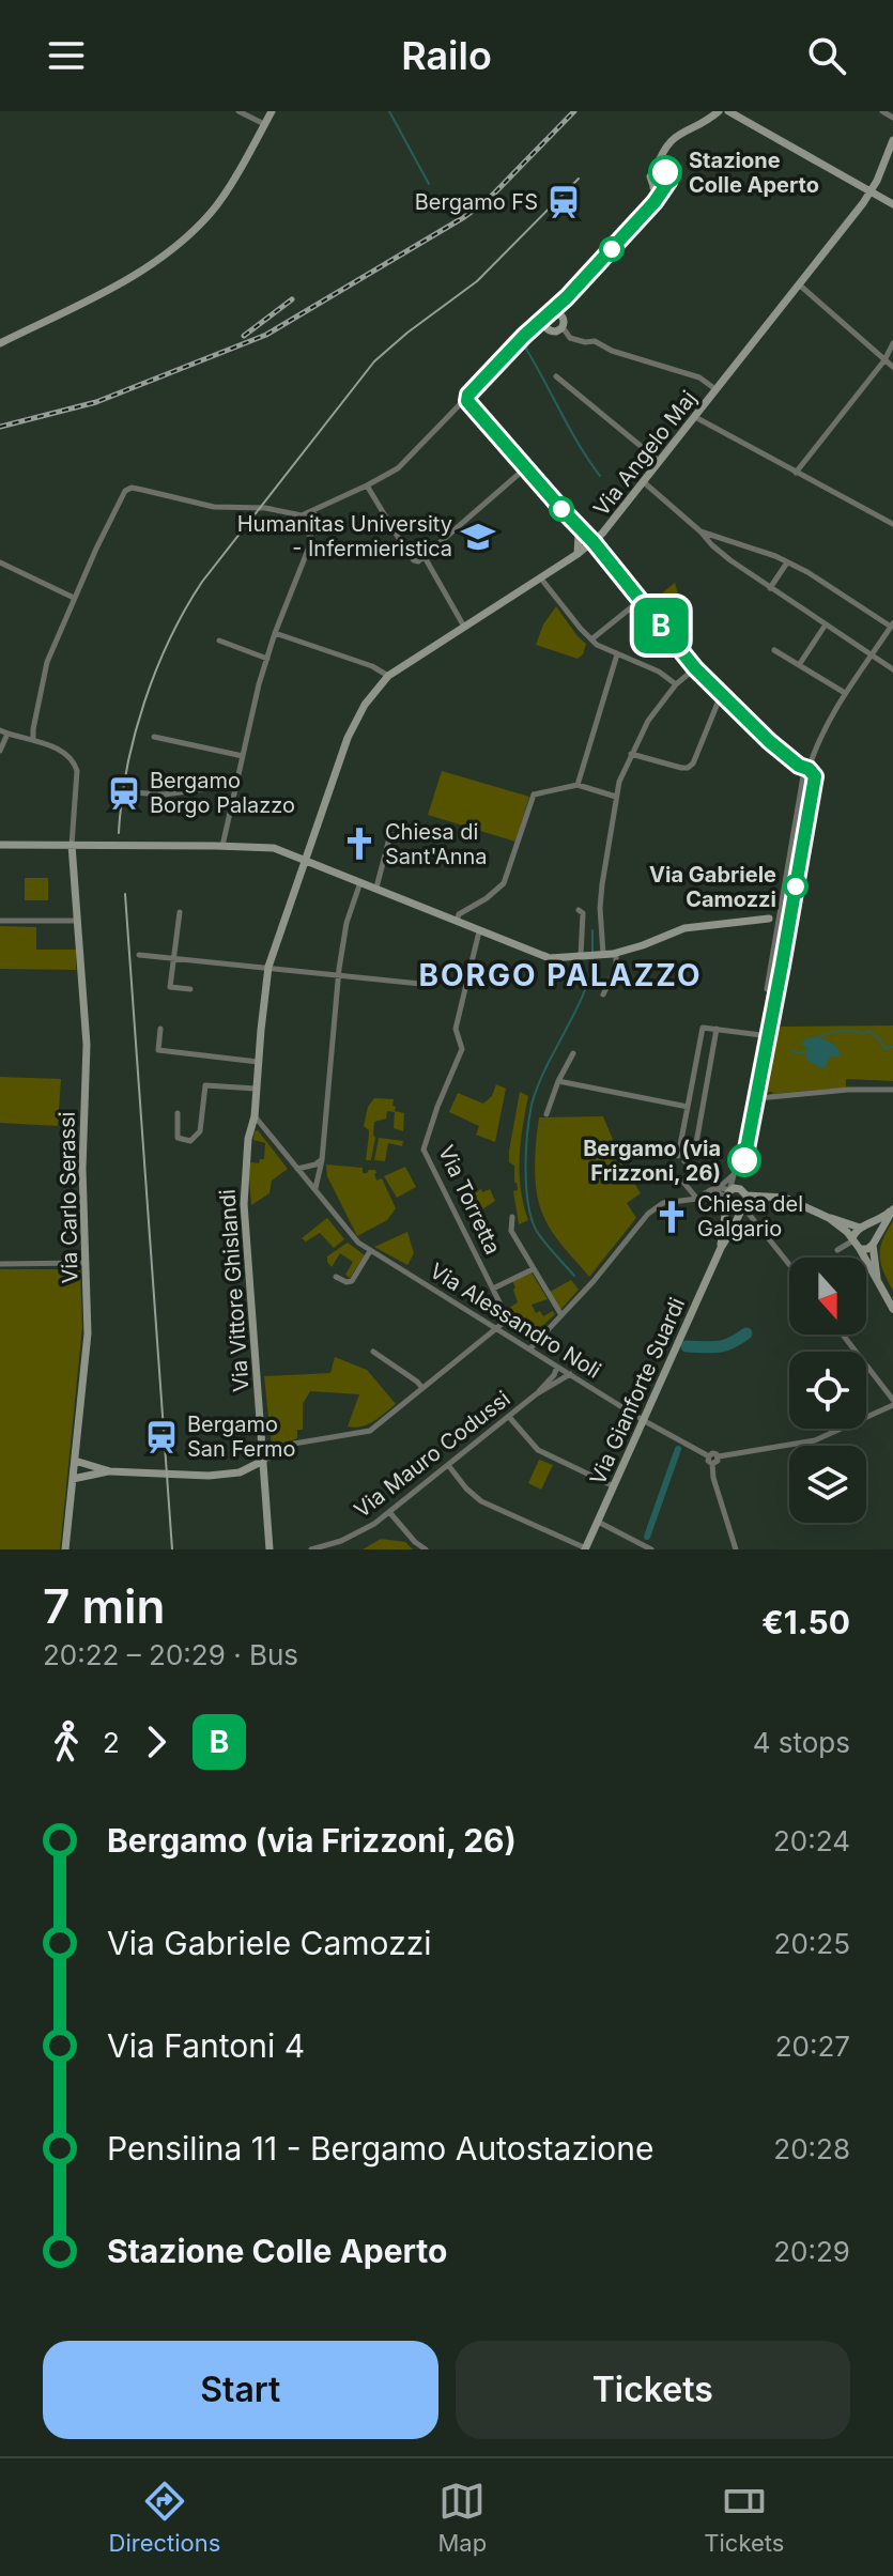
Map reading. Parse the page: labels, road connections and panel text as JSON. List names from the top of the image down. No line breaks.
{"streets":{"street":["Via Angelo Maj","Via Carlo Serassi","Via Torretta","Via Vittore Ghislandi","Via Alessandro Noli","Via Gianforte Suardi","Via Mauro Codussi"]},"crossings":[["Via Angelo Maj","Via Vittore Ghislandi"],["Via Torretta","Via Alessandro Noli"],["Via Vittore Ghislandi","Via Alessandro Noli"],["Via Alessandro Noli","Via Gianforte Suardi"],["Via Alessandro Noli","Via Mauro Codussi"]],"districts":["BORGO PALAZZO"],"places":{"other":["Stazione Colle Aperto","Via Gabriele Camozzi","Bergamo (via Frizzoni, 26)"],"station":["Bergamo FS","Bergamo Borgo Palazzo","Bergamo San Fermo"],"school or university":["Humanitas University - Infermieristica"],"church":["Chiesa di Sant'Anna","Chiesa del Galgario"]},"lines":["bus line B"],"north":"bottom","page":{"header":"Railo","on_map":"B","heading":["7 min","20:22 – 20:29 · Bus","€1.50"],"legs":["2","B","4 stops"],"list":[{"name":"Bergamo (via Frizzoni, 26)","value":"20:24"},{"name":"Via Gabriele Camozzi","value":"20:25"},{"name":"Via Fantoni 4","value":"20:27"},{"name":"Pensilina 11 - Bergamo Autostazione","value":"20:28"},{"name":"Stazione Colle Aperto","value":"20:29"}],"buttons":["Start","Tickets"],"tabs":["Directions","Map","Tickets"]}}
